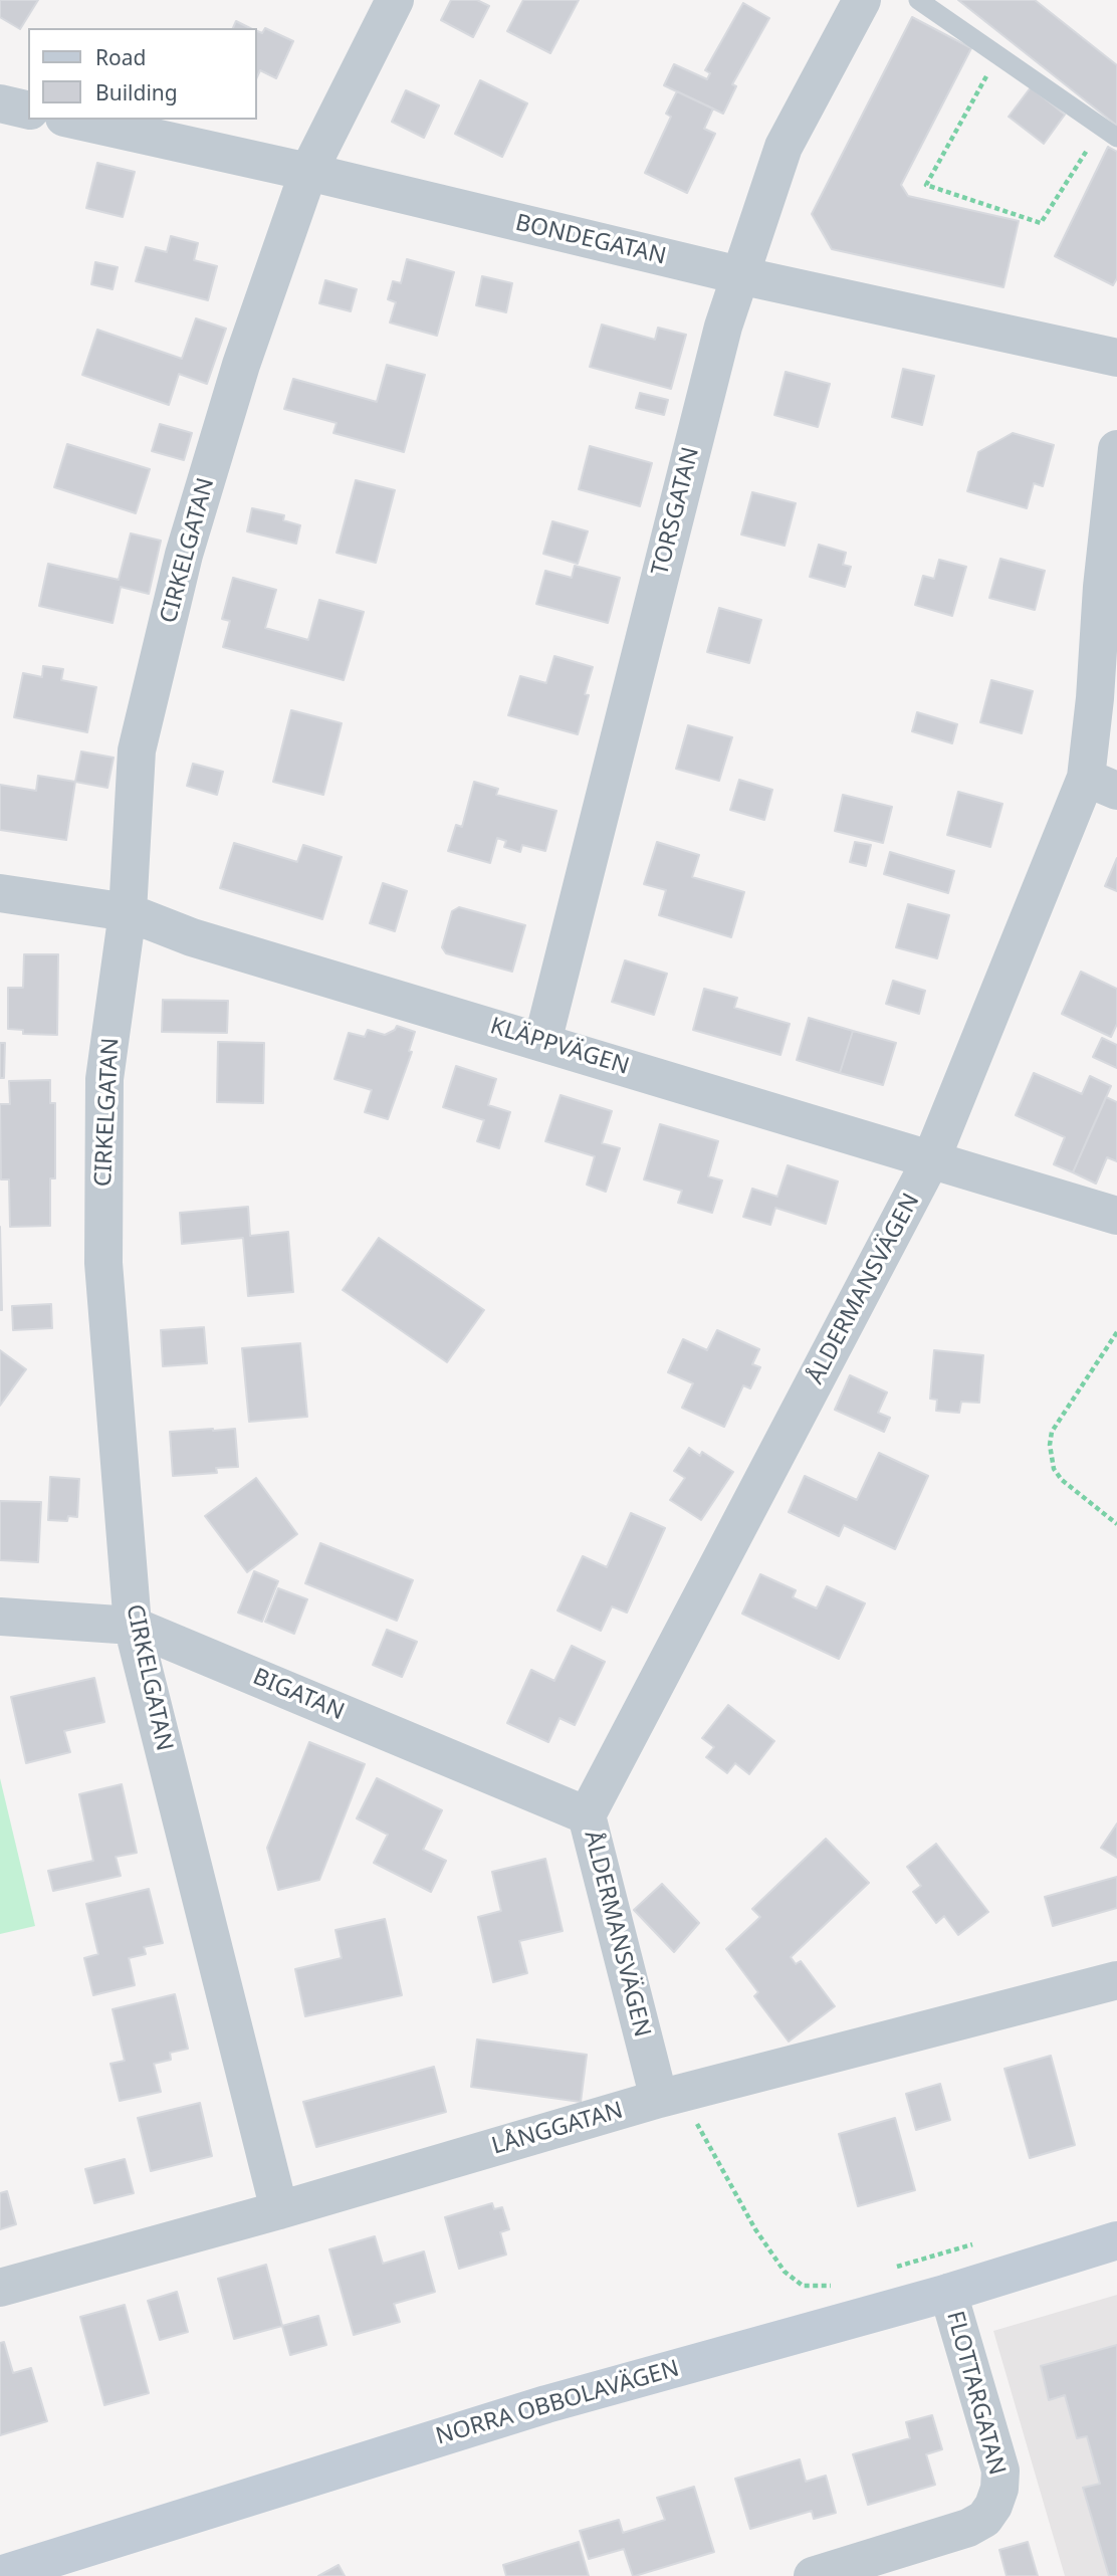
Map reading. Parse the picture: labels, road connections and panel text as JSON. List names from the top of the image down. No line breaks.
{"streets":{"street":["BONDEGATAN","TORSGATAN","CIRKELGATAN","KLÄPPVÄGEN","ÅLDERMANSVÄGEN","BIGATAN","LÅNGGATAN","FLOTTARGATAN","NORRA OBBOLAVÄGEN"]},"crossings":[["BONDEGATAN","TORSGATAN"],["BONDEGATAN","CIRKELGATAN"],["TORSGATAN","KLÄPPVÄGEN"],["CIRKELGATAN","KLÄPPVÄGEN"],["CIRKELGATAN","BIGATAN"],["CIRKELGATAN","LÅNGGATAN"],["KLÄPPVÄGEN","ÅLDERMANSVÄGEN"],["ÅLDERMANSVÄGEN","BIGATAN"],["ÅLDERMANSVÄGEN","LÅNGGATAN"],["FLOTTARGATAN","NORRA OBBOLAVÄGEN"]],"legend":["Road","Building"]}
